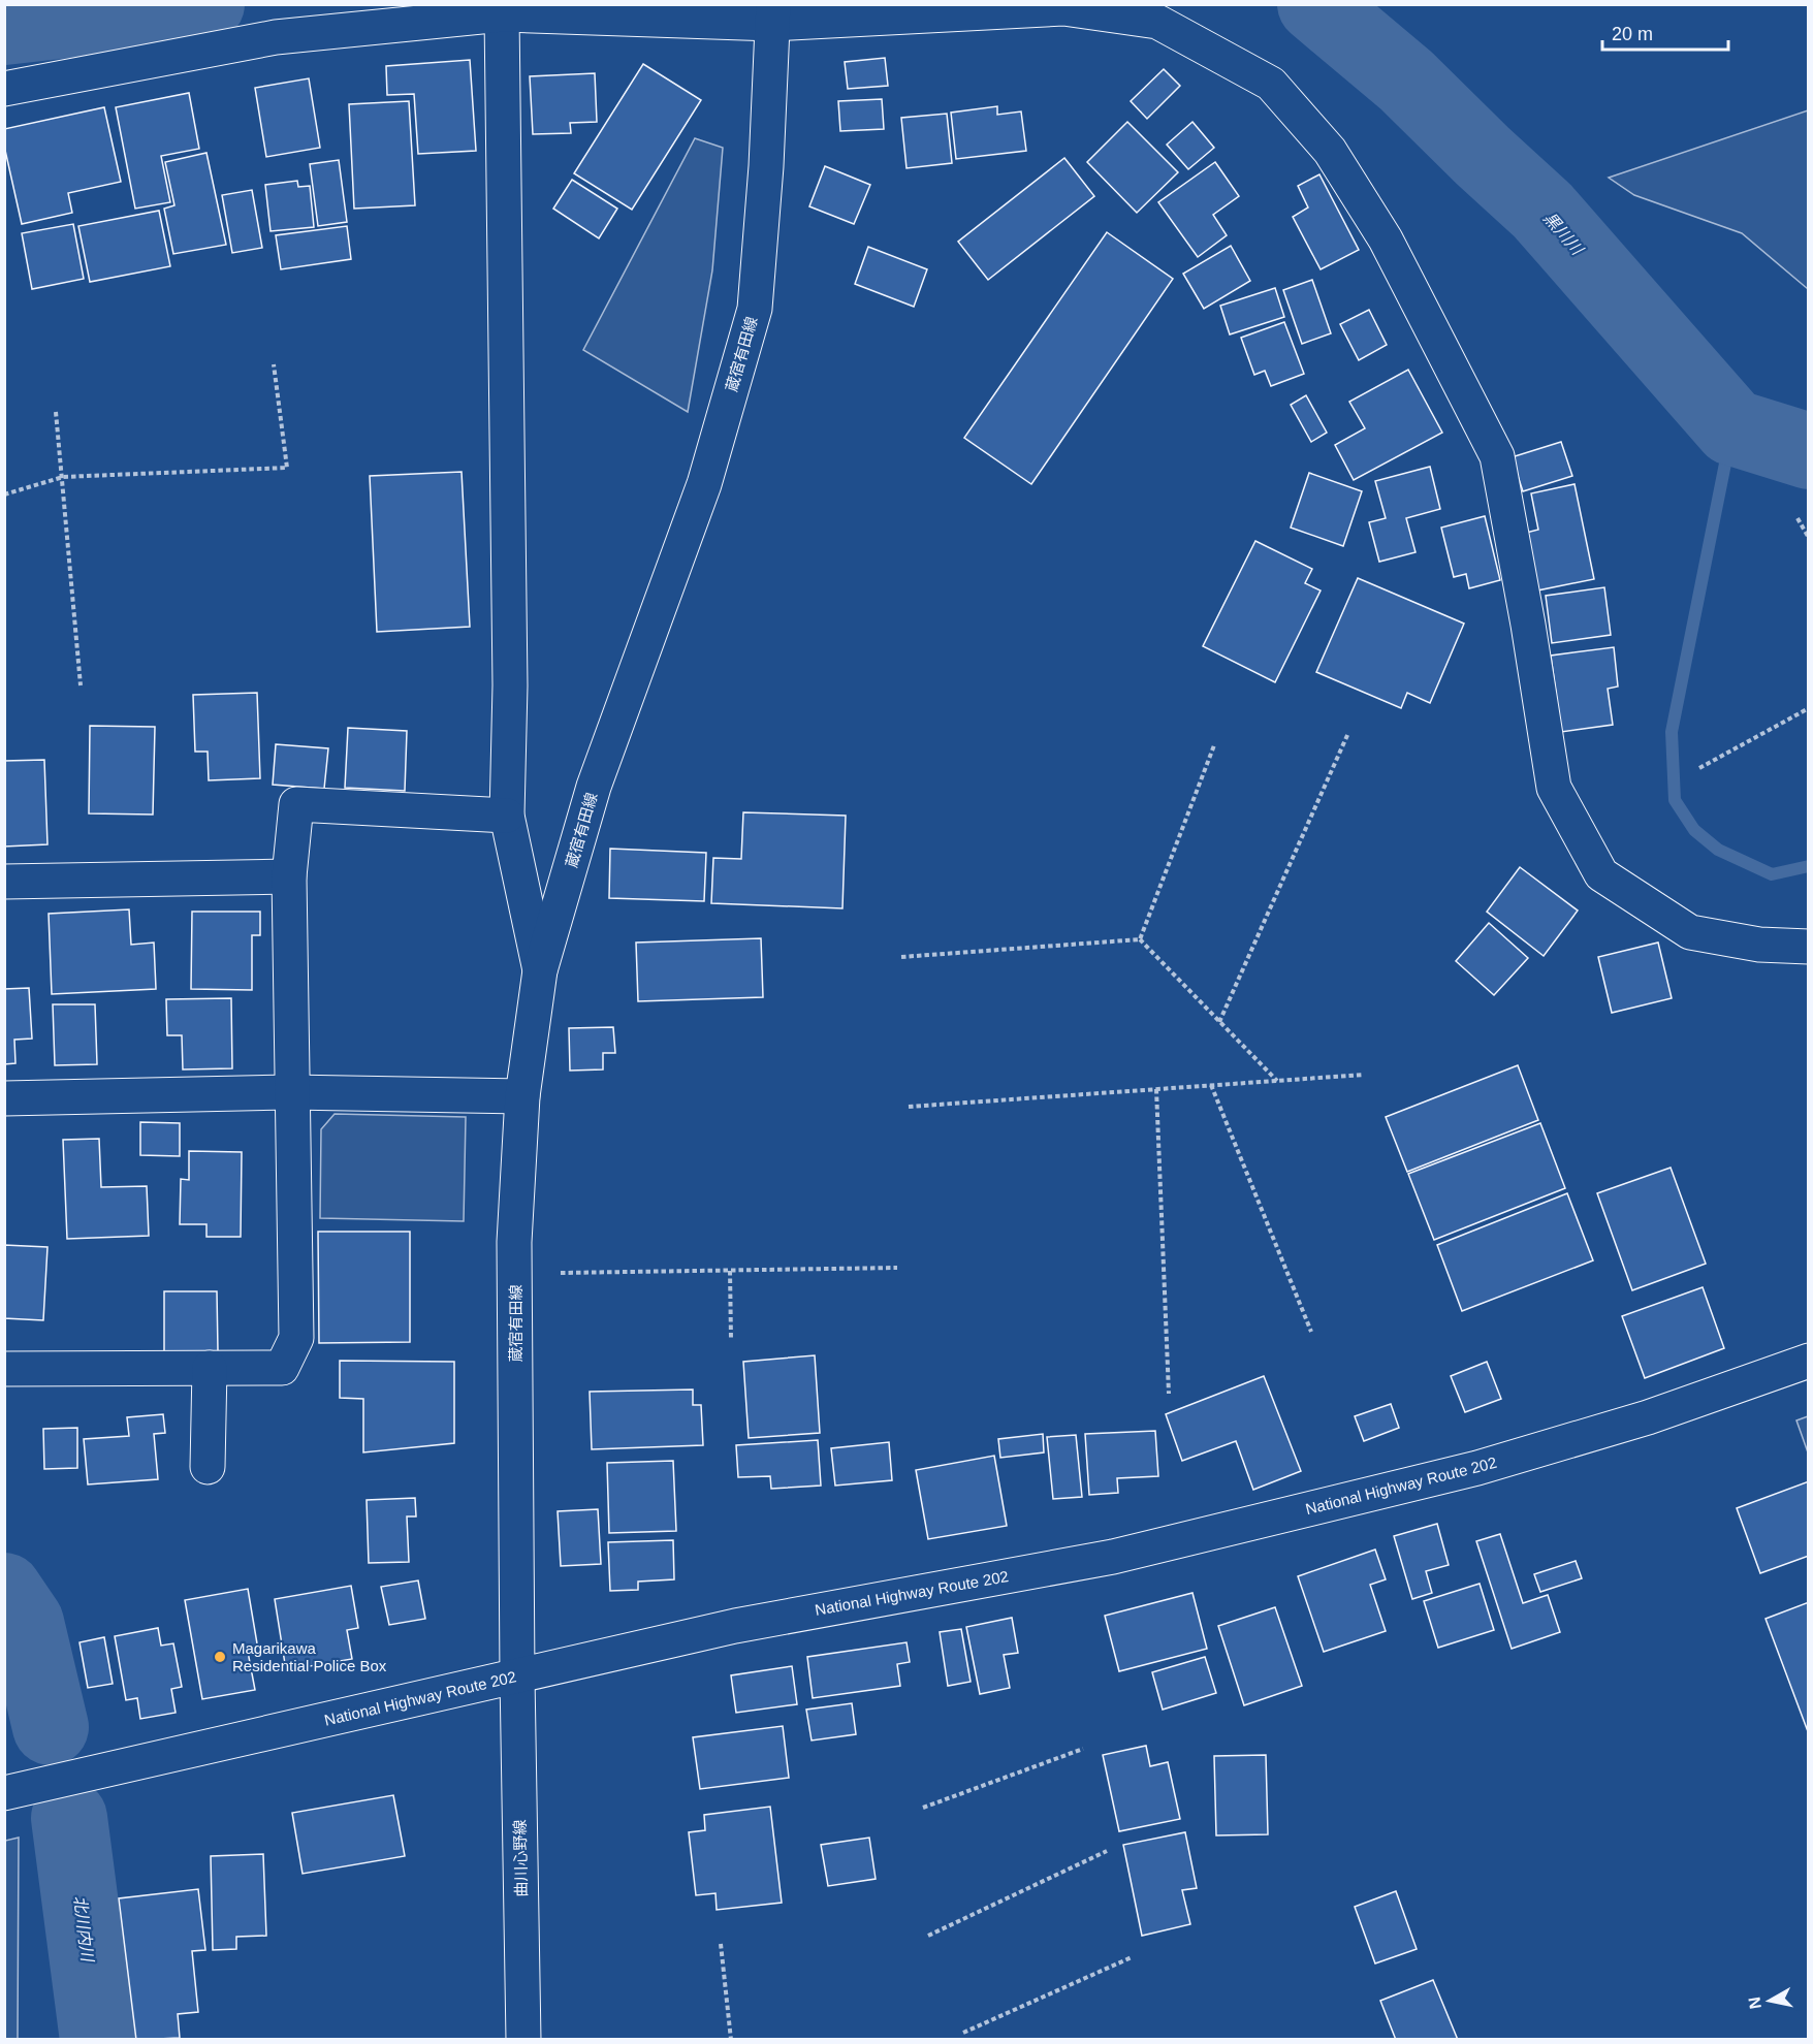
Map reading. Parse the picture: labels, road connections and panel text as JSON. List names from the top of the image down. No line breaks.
{"streets":{"main road":["蔵宿有田線","National Highway Route 202","曲川心野線"]},"crossings":[["蔵宿有田線","National Highway Route 202"],["蔵宿有田線","曲川心野線"],["National Highway Route 202","曲川心野線"]],"water":["黒川川","北川内川"],"places":["Magarikawa Residential Police Box"],"scale_bar":"20 m","north":"left"}
